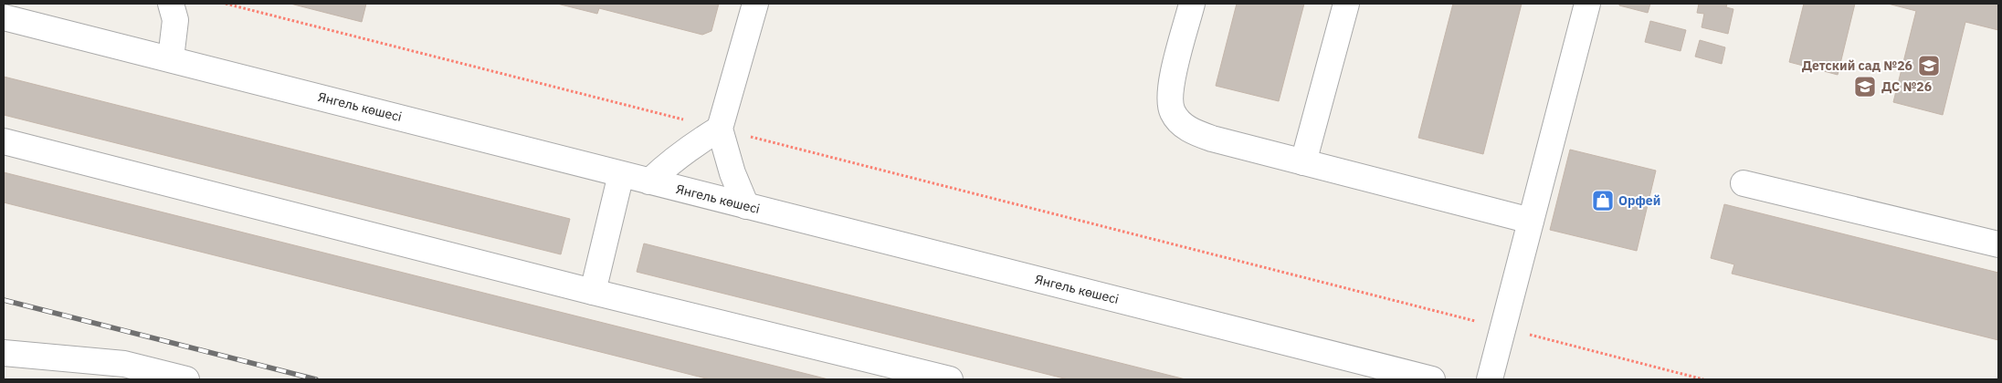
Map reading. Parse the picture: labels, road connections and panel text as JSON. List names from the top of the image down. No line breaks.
{"streets":{"street":["Янгель көшесі"]},"places":{"school or university":["Детский сад №26","ДС №26"],"shop":["Орфей"]}}
